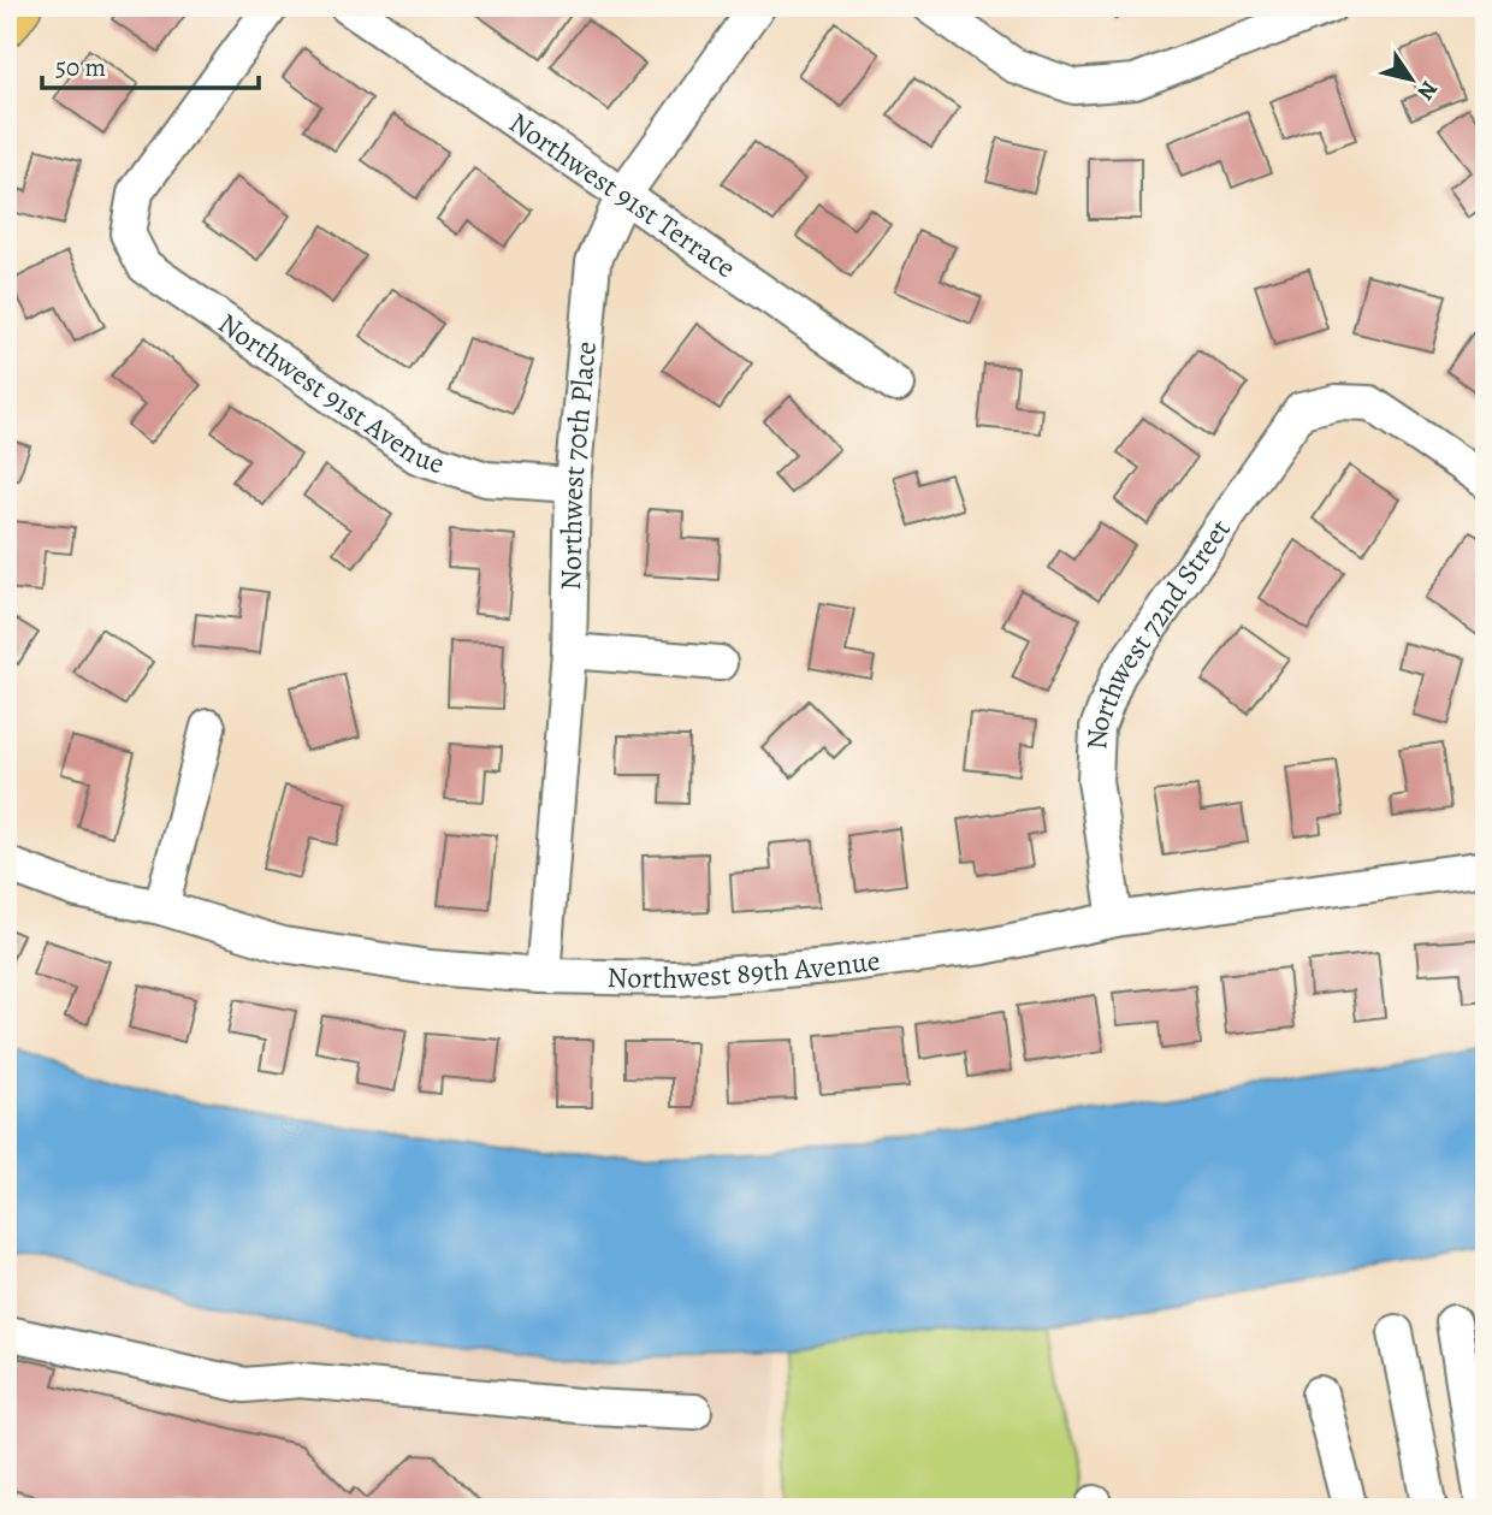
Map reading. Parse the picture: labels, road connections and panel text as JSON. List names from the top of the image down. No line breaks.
{"streets":{"street":["Northwest 91st Terrace","Northwest 91st Avenue","Northwest 70th Place","Northwest 72nd Street","Northwest 89th Avenue"]},"crossings":[["Northwest 91st Terrace","Northwest 70th Place"],["Northwest 91st Avenue","Northwest 70th Place"],["Northwest 70th Place","Northwest 89th Avenue"],["Northwest 72nd Street","Northwest 89th Avenue"]],"scale_bar":"50 m","north":"bottom right"}
